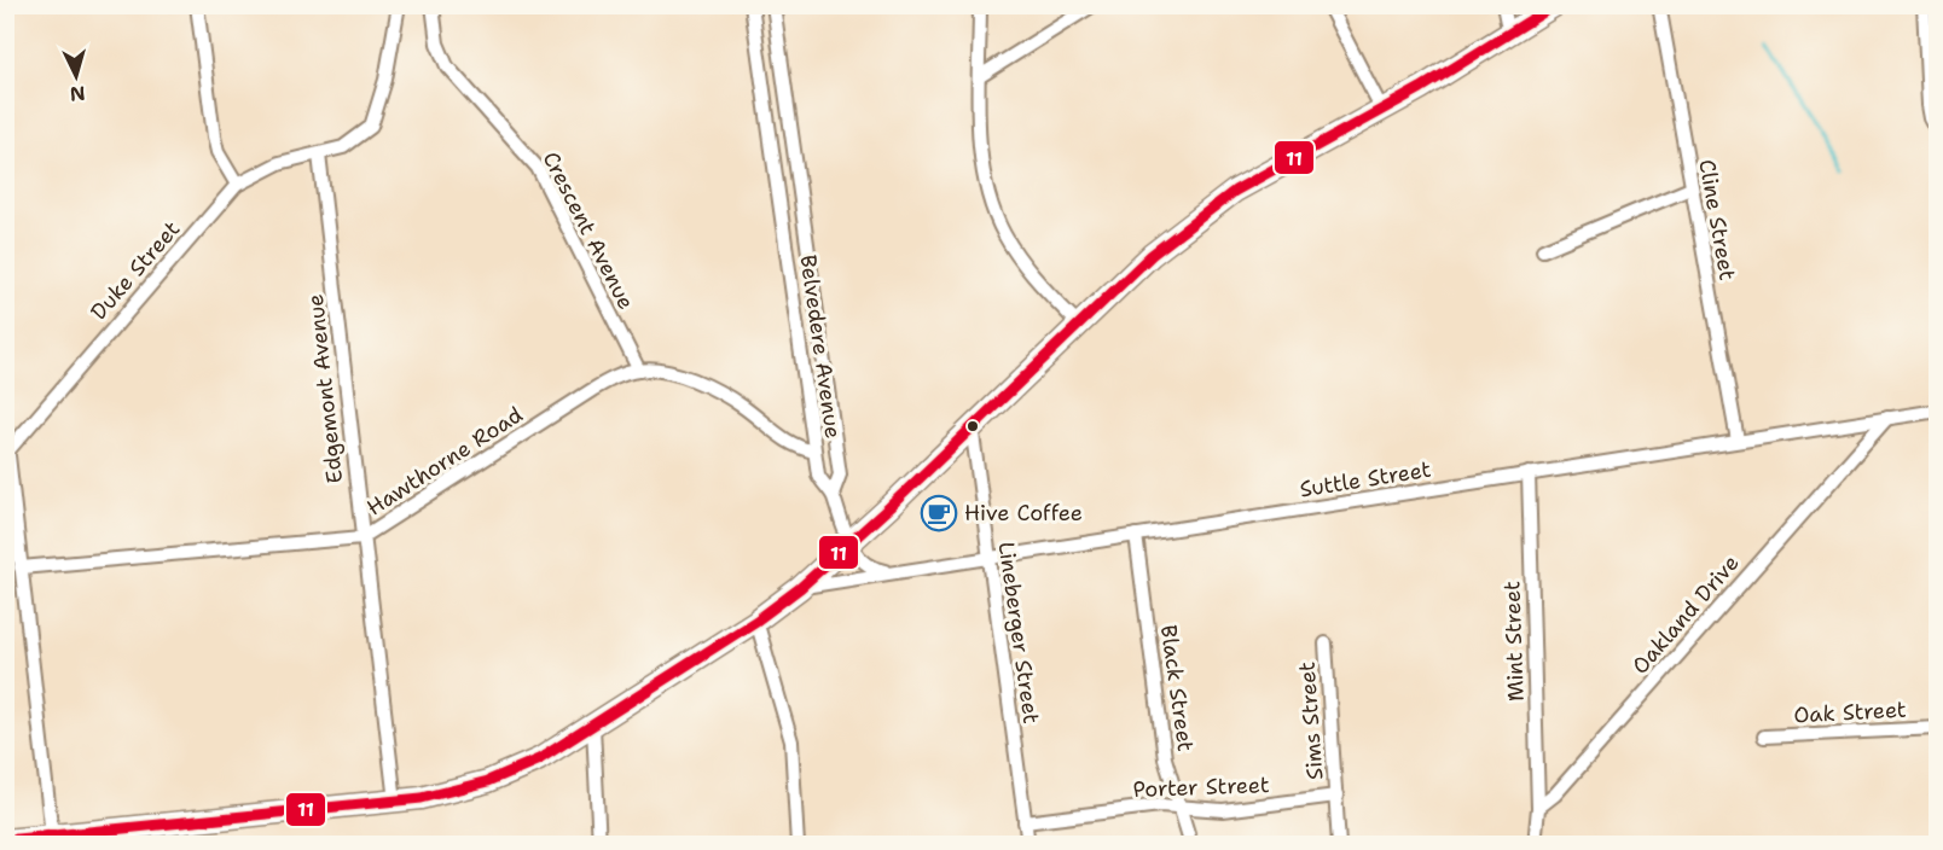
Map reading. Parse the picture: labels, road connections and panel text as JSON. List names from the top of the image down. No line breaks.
{"streets":{"street":["Cline Street","Crescent Avenue","Duke Street","Belvedere Avenue","Edgemont Avenue","Hawthorne Road","Suttle Street","Oakland Drive","Lineberger Street","Mint Street","Black Street","Oak Street","Sims Street","Porter Street"]},"crossings":[["Cline Street","Suttle Street"],["Crescent Avenue","Hawthorne Road"],["Duke Street","Edgemont Avenue"],["Belvedere Avenue","Hawthorne Road"],["Edgemont Avenue","Hawthorne Road"],["Suttle Street","Oakland Drive"],["Suttle Street","Lineberger Street"],["Suttle Street","Mint Street"],["Suttle Street","Black Street"],["Oakland Drive","Mint Street"],["Lineberger Street","Porter Street"],["Black Street","Porter Street"],["Sims Street","Porter Street"]],"places":{"cafe":["Hive Coffee"]},"lines":["transit line 11"],"north":"bottom"}
